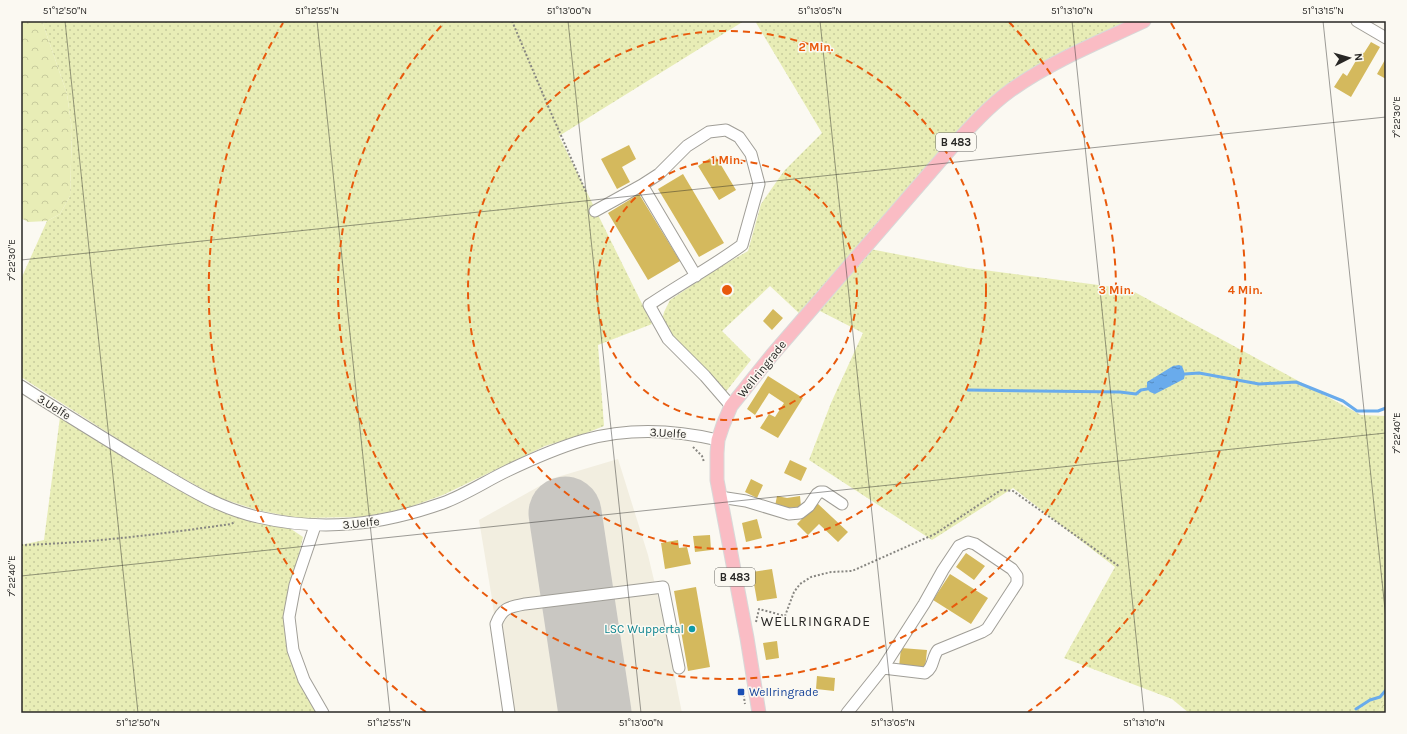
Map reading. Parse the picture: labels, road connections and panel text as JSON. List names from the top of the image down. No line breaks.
{"streets":{"main road":["B 483","Wellringrade"],"street":["3.Uelfe"]},"crossings":[["Wellringrade","3.Uelfe"]],"districts":["WELLRINGRADE"],"places":{"other":["LSC Wuppertal"],"transit":["Wellringrade"]},"north":"right","coordinates":["51°12'50\"N","51°12'55\"N","51°13'00\"N","51°13'05\"N","51°13'10\"N","51°13'15\"N","7°22'30\"E","7°22'40\"E"],"rings":["2 Min.","1 Min.","3 Min.","4 Min."]}
